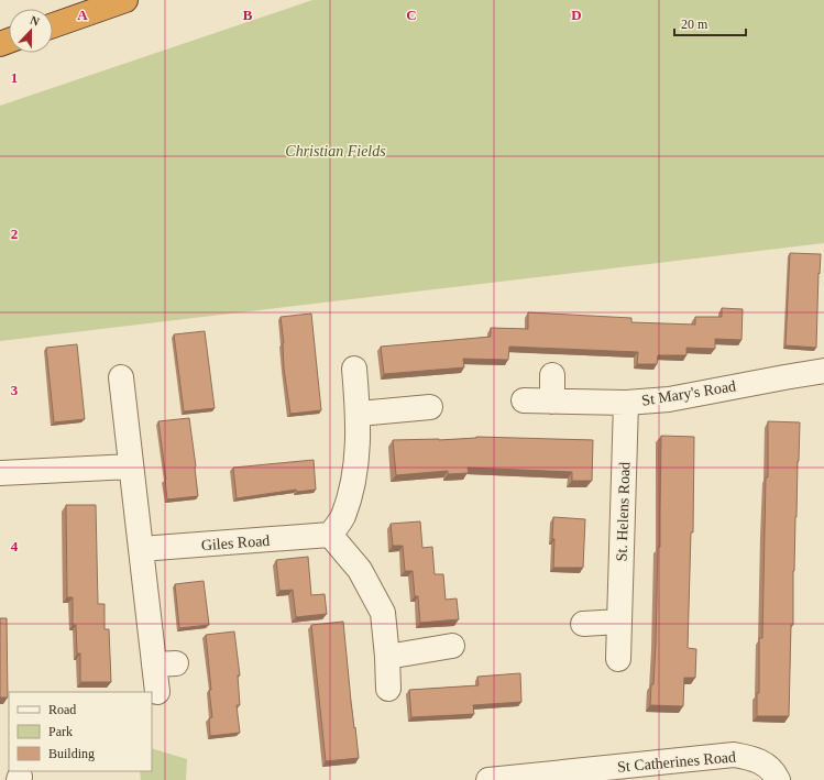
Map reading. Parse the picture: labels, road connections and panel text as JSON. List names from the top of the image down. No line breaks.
{"streets":{"street":["St Mary's Road","St. Helens Road","Giles Road","St Catherines Road"]},"crossings":[["St Mary's Road","St. Helens Road"]],"parks":["Christian Fields"],"legend":["Road","Park","Building"],"scale_bar":"20 m","north":"top","grid":{"columns":["A","B","C","D"],"rows":["1","2","3","4"]}}
